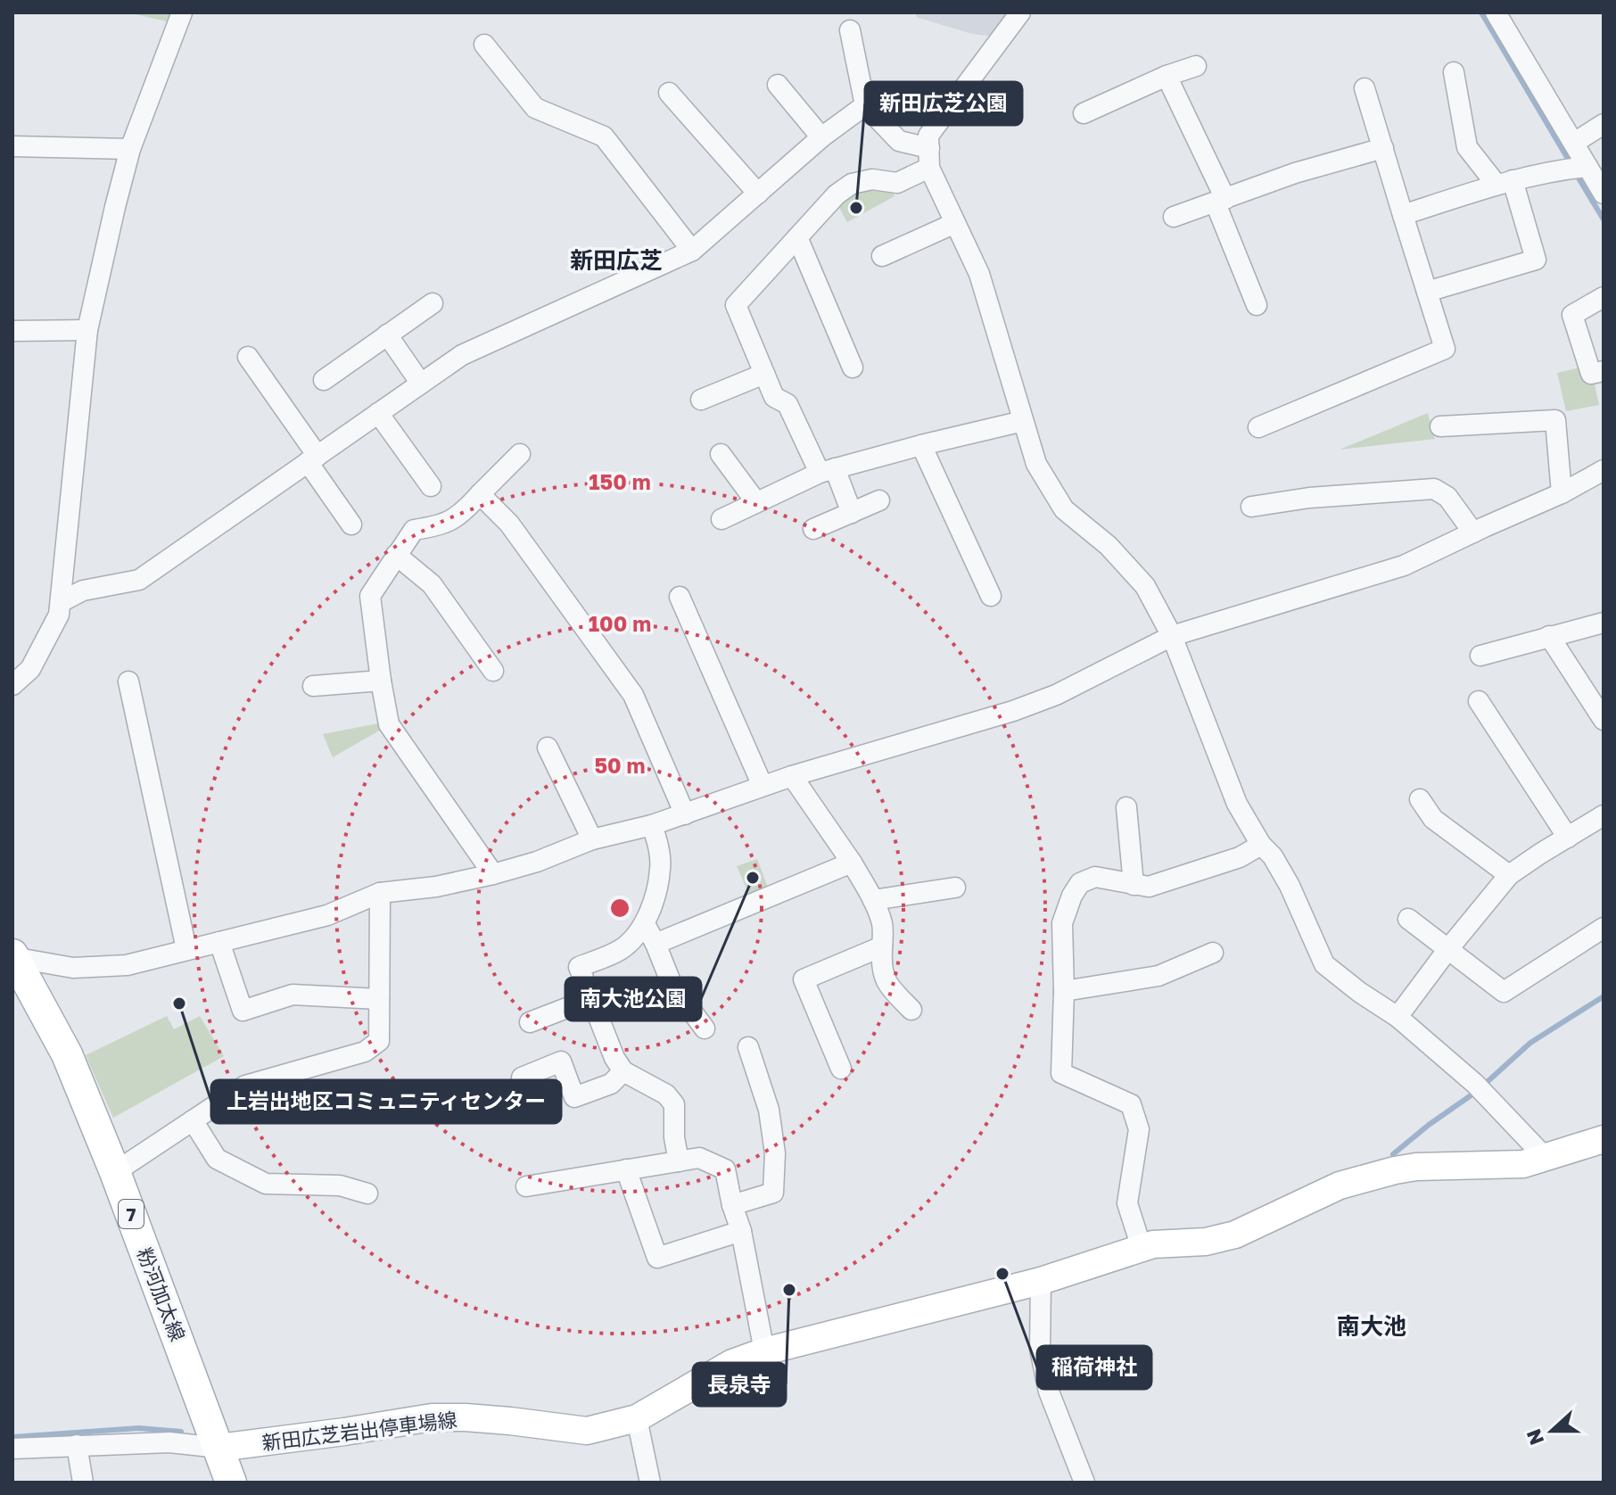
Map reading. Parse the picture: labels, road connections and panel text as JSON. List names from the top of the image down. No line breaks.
{"streets":{"main road":["7","粉河加太線","新田広芝岩出停車場線"]},"crossings":[["粉河加太線","新田広芝岩出停車場線"]],"districts":["新田広芝","南大池"],"places":["新田広芝公園","南大池公園","上岩出地区コミュニティセンター","稲荷神社","長泉寺"],"north":"left","rings":["150 m","100 m","50 m"]}
